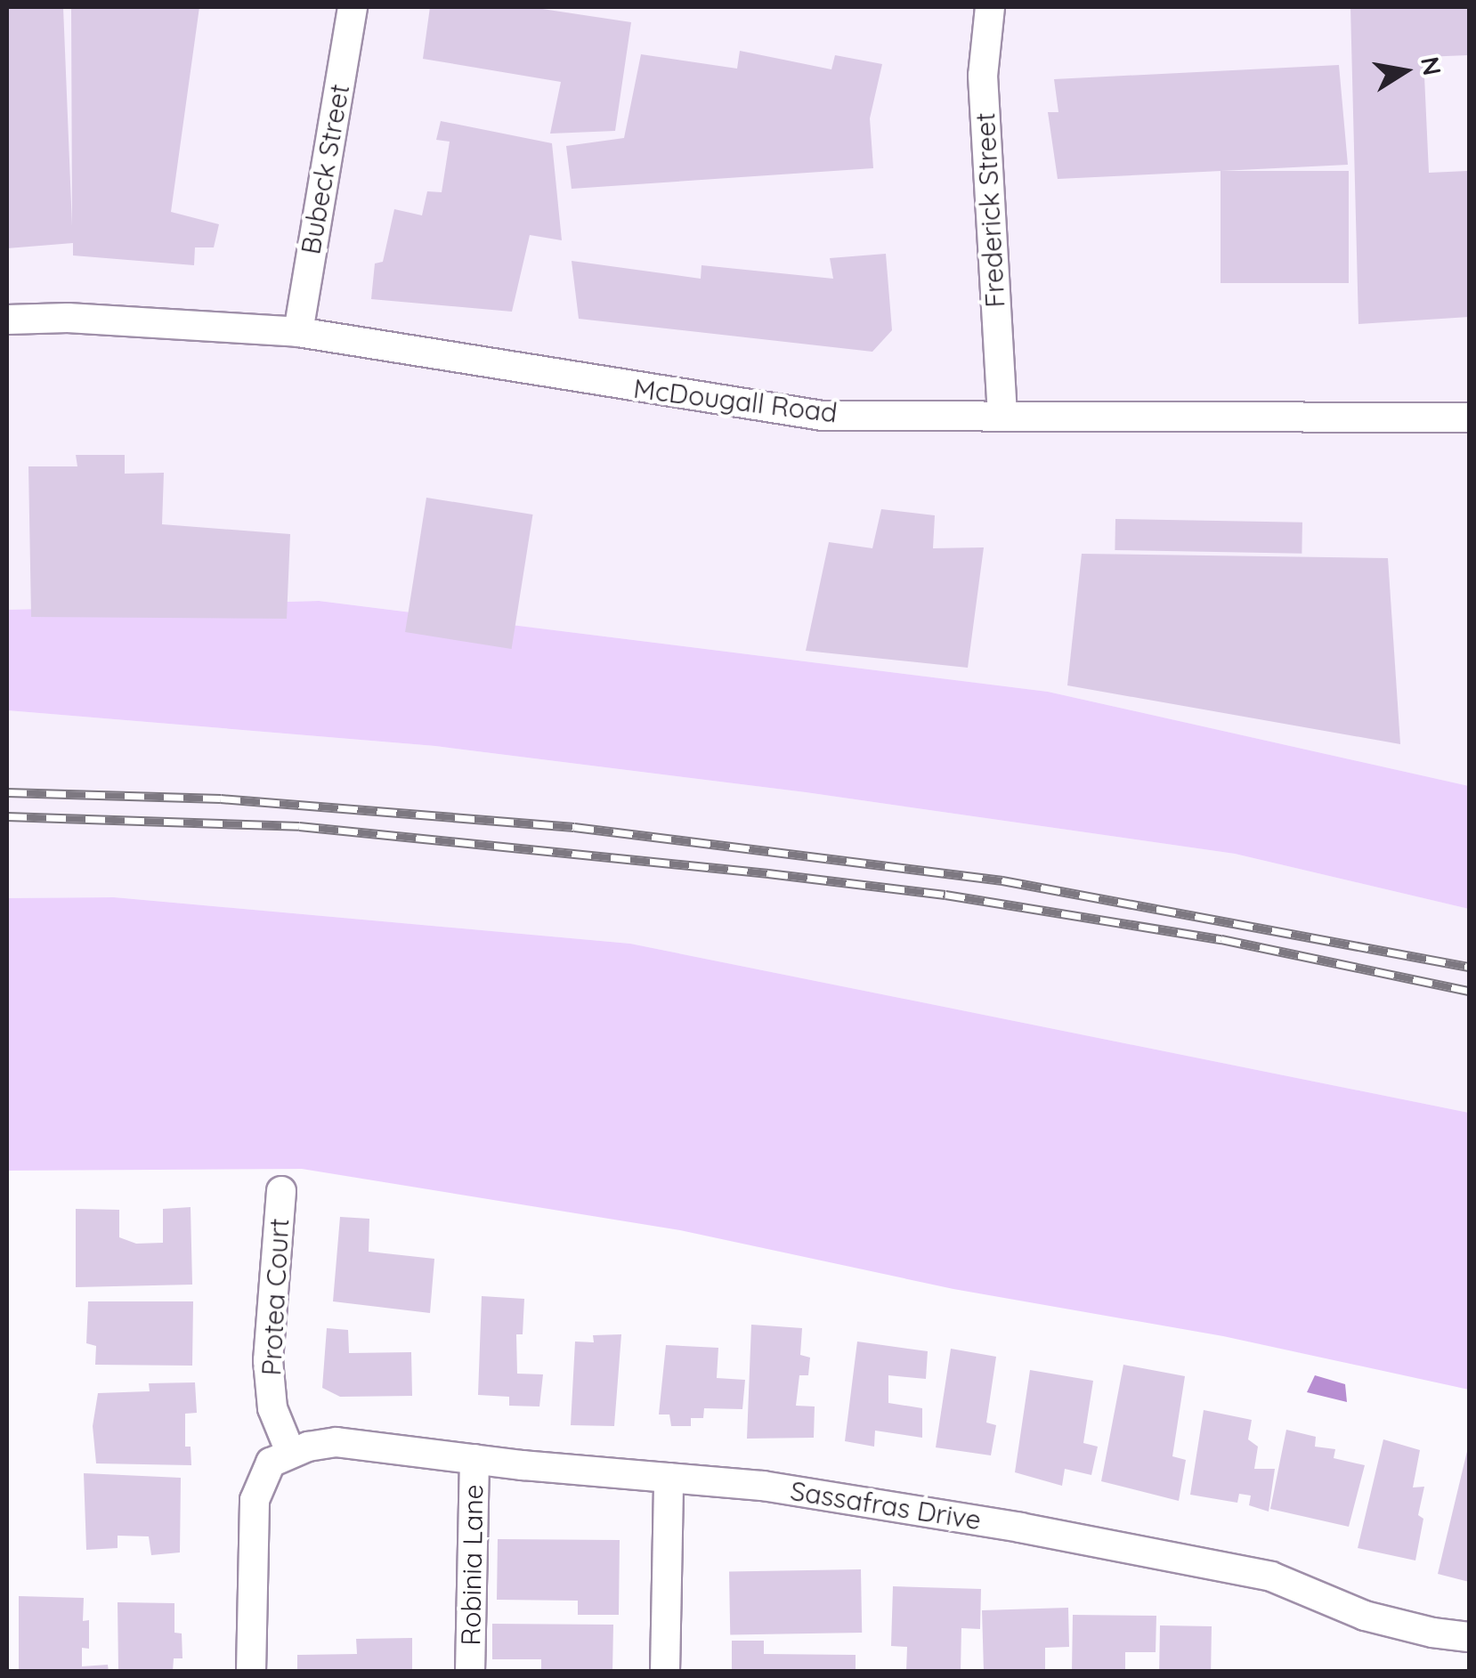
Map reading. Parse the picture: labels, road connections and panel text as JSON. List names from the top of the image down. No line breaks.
{"streets":{"street":["Bubeck Street","Frederick Street","McDougall Road","Protea Court","Sassafras Drive","Robinia Lane"]},"crossings":[["Bubeck Street","McDougall Road"],["Frederick Street","McDougall Road"],["Protea Court","Sassafras Drive"],["Sassafras Drive","Robinia Lane"]],"north":"right"}
